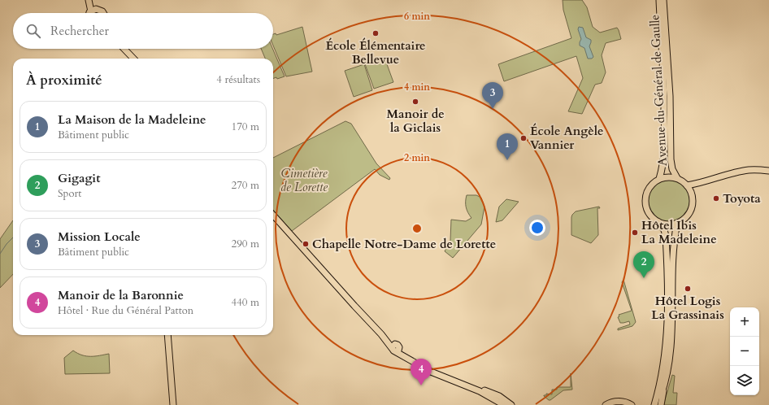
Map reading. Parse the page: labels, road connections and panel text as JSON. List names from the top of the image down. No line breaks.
{"streets":{"main road":["Avenue du Général de Gaulle"]},"parks":["Cimetière de Lorette"],"places":["École Élémentaire Bellevue","Manoir de la Giclais","École Angèle Vannier","Toyota","Hôtel Ibis La Madeleine","Chapelle Notre-Dame de Lorette","Hôtel Logis La Grassinais"],"page":{"search":"Rechercher","heading":["À proximité","4 résultats"],"pins":["3","1","2","4"],"list":[{"mark":"1","name":"La Maison de la Madeleine","note":"Bâtiment public","value":"170 m"},{"mark":"2","name":"Gigagit","note":"Sport","value":"270 m"},{"mark":"3","name":"Mission Locale","note":"Bâtiment public","value":"290 m"},{"mark":"4","name":"Manoir de la Baronnie","note":"Hôtel · Rue du Général Patton","value":"440 m"}],"map_buttons":["+","−"]},"rings":["6 min","4 min","2 min"]}
